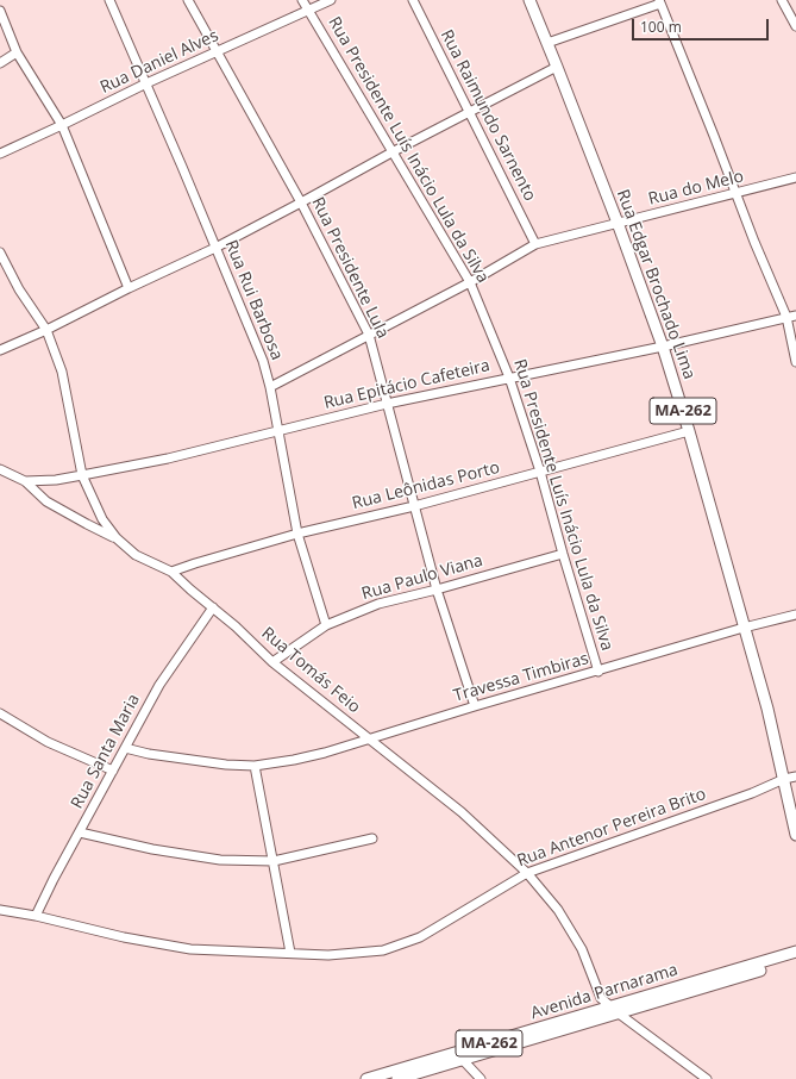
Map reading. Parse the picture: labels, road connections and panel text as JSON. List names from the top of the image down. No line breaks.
{"streets":{"main road":["Rua Edgar Brochado Lima","MA-262","Avenida Parnarama"],"street":["Rua Daniel Alves","Rua Raimundo Sarnento","Rua Presidente Luís Inácio Lula da Silva","Rua do Melo","Rua Presidente Lula","Rua Rui Barbosa","Rua Epitácio Cafeteira","Rua Leônidas Porto","Rua Paulo Viana","Rua Tomás Feio","Travessa Timbiras","Rua Santa Maria","Rua Antenor Pereira Brito"]},"crossings":[["Rua Daniel Alves","Rua Presidente Luís Inácio Lula da Silva"],["Rua Daniel Alves","Rua Presidente Lula"],["Rua Daniel Alves","Rua Rui Barbosa"],["Rua Raimundo Sarnento","Rua do Melo"],["Rua Presidente Luís Inácio Lula da Silva","Rua do Melo"],["Rua Presidente Luís Inácio Lula da Silva","Rua Epitácio Cafeteira"],["Rua Presidente Luís Inácio Lula da Silva","Rua Leônidas Porto"],["Rua Presidente Luís Inácio Lula da Silva","Rua Paulo Viana"],["Rua Presidente Luís Inácio Lula da Silva","Travessa Timbiras"],["Rua do Melo","Rua Presidente Lula"],["Rua do Melo","Rua Edgar Brochado Lima"],["Rua do Melo","Rua Rui Barbosa"],["Rua Presidente Lula","Rua Epitácio Cafeteira"],["Rua Presidente Lula","Rua Leônidas Porto"],["Rua Presidente Lula","Rua Paulo Viana"],["Rua Presidente Lula","Travessa Timbiras"],["Rua Edgar Brochado Lima","Rua Epitácio Cafeteira"],["Rua Edgar Brochado Lima","Rua Leônidas Porto"],["Rua Edgar Brochado Lima","Travessa Timbiras"],["Rua Edgar Brochado Lima","Rua Antenor Pereira Brito"],["Rua Rui Barbosa","Rua Epitácio Cafeteira"],["Rua Rui Barbosa","Rua Leônidas Porto"],["Rua Rui Barbosa","Rua Paulo Viana"],["Rua Epitácio Cafeteira","Rua Tomás Feio"],["Rua Leônidas Porto","Rua Tomás Feio"],["Rua Paulo Viana","Rua Tomás Feio"],["Rua Tomás Feio","Travessa Timbiras"],["Rua Tomás Feio","Rua Santa Maria"],["Rua Tomás Feio","Rua Antenor Pereira Brito"],["Rua Tomás Feio","Avenida Parnarama"],["Travessa Timbiras","Rua Santa Maria"],["Rua Santa Maria","Rua Antenor Pereira Brito"]],"scale_bar":"100 m"}
